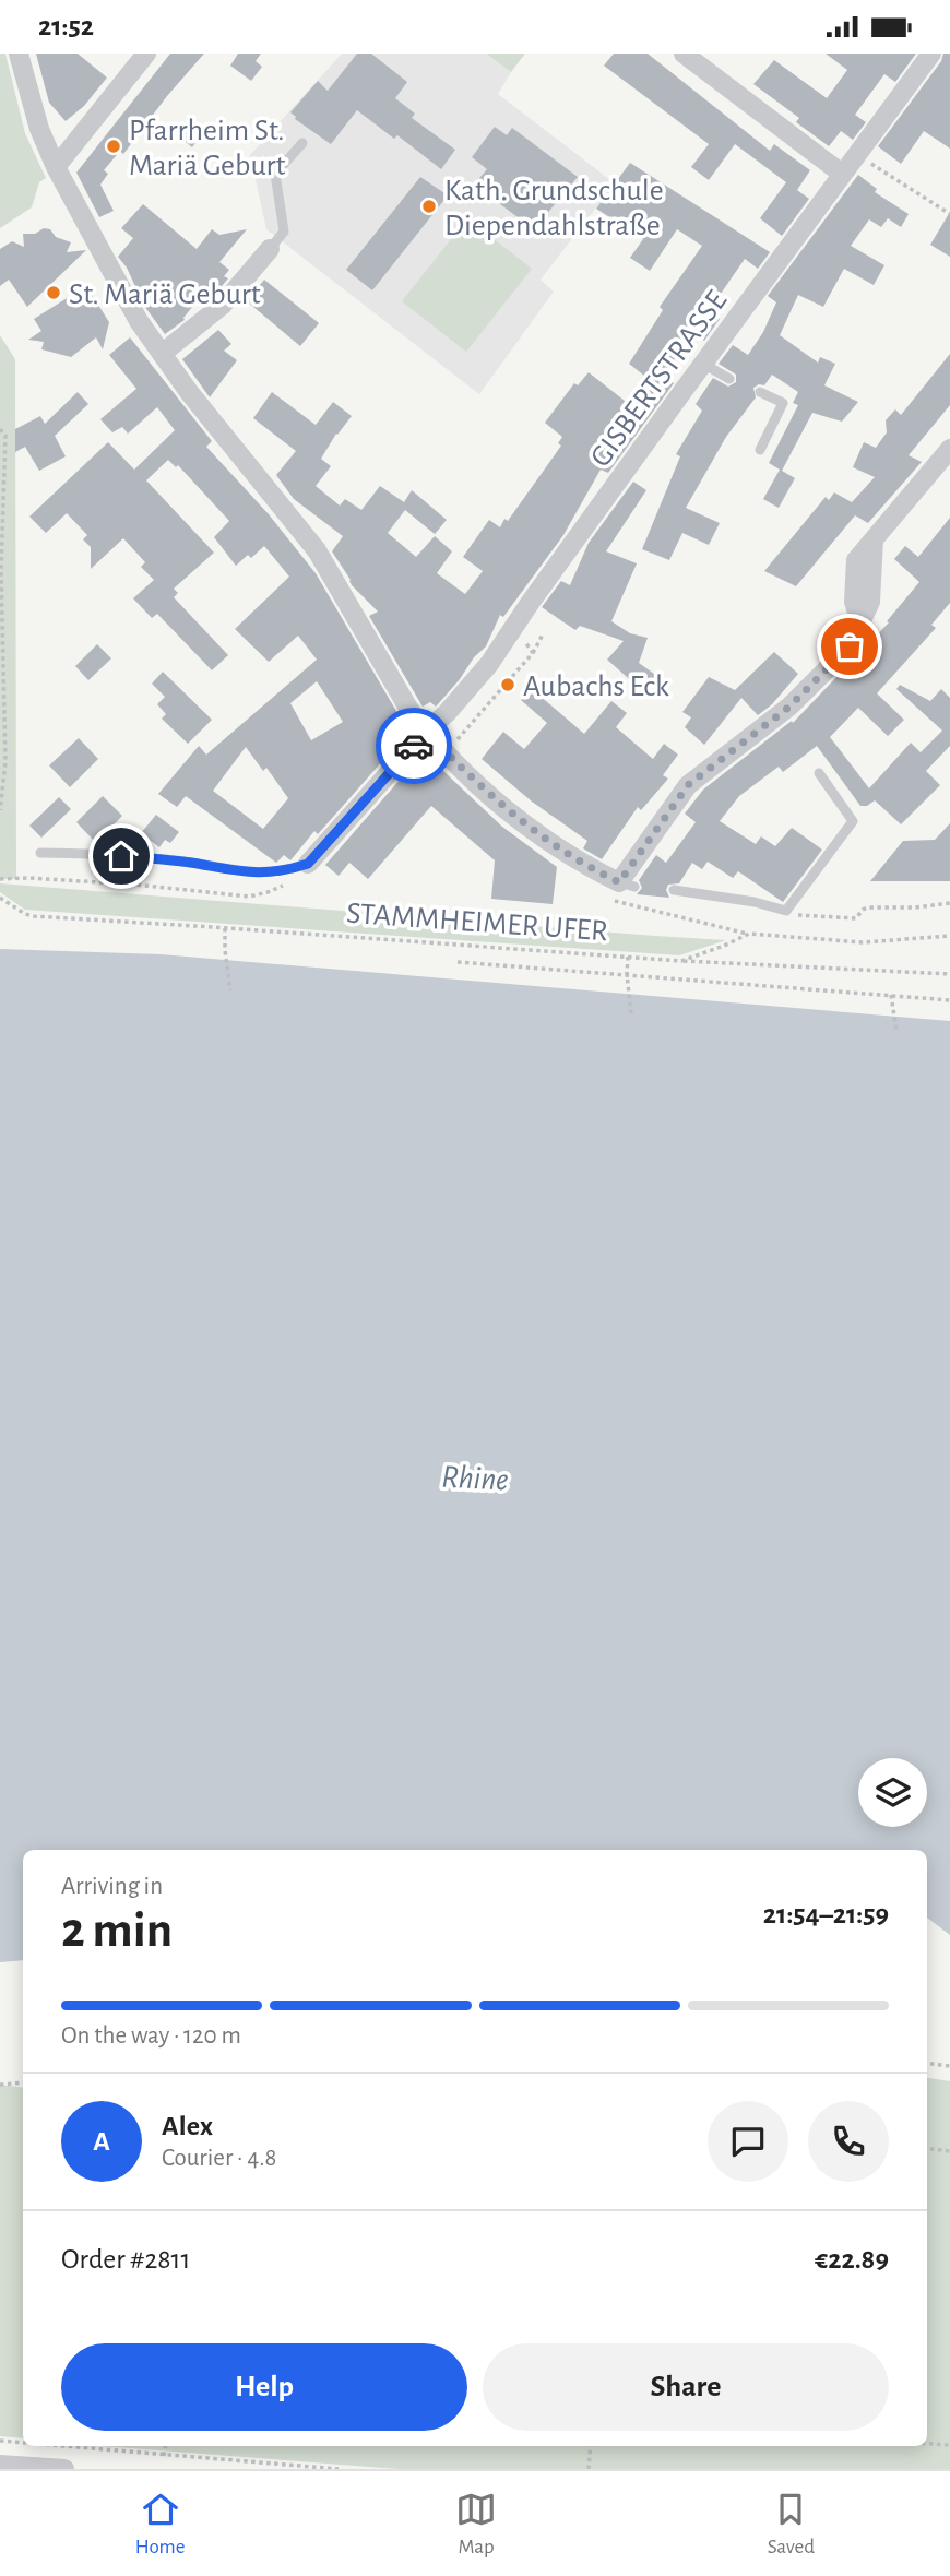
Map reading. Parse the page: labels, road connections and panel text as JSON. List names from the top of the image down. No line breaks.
{"streets":{"street":["GISBERTSTRASSE"],"path":["STAMMHEIMER UFER"]},"water":["Rhine"],"places":["Pfarrheim St. Mariä Geburt","Kath. Grundschule Diependahlstraße","St. Mariä Geburt","Aubachs Eck"],"page":{"status":"21:52","heading":["2 min","Arriving in","21:54–21:59"],"panel":["Alex","Courier · 4.8","Order #2811","€22.89"],"bar":"On the way · 120 m","round":"A","buttons":["Help","Share"],"tabs":["Home","Map","Saved"]}}
